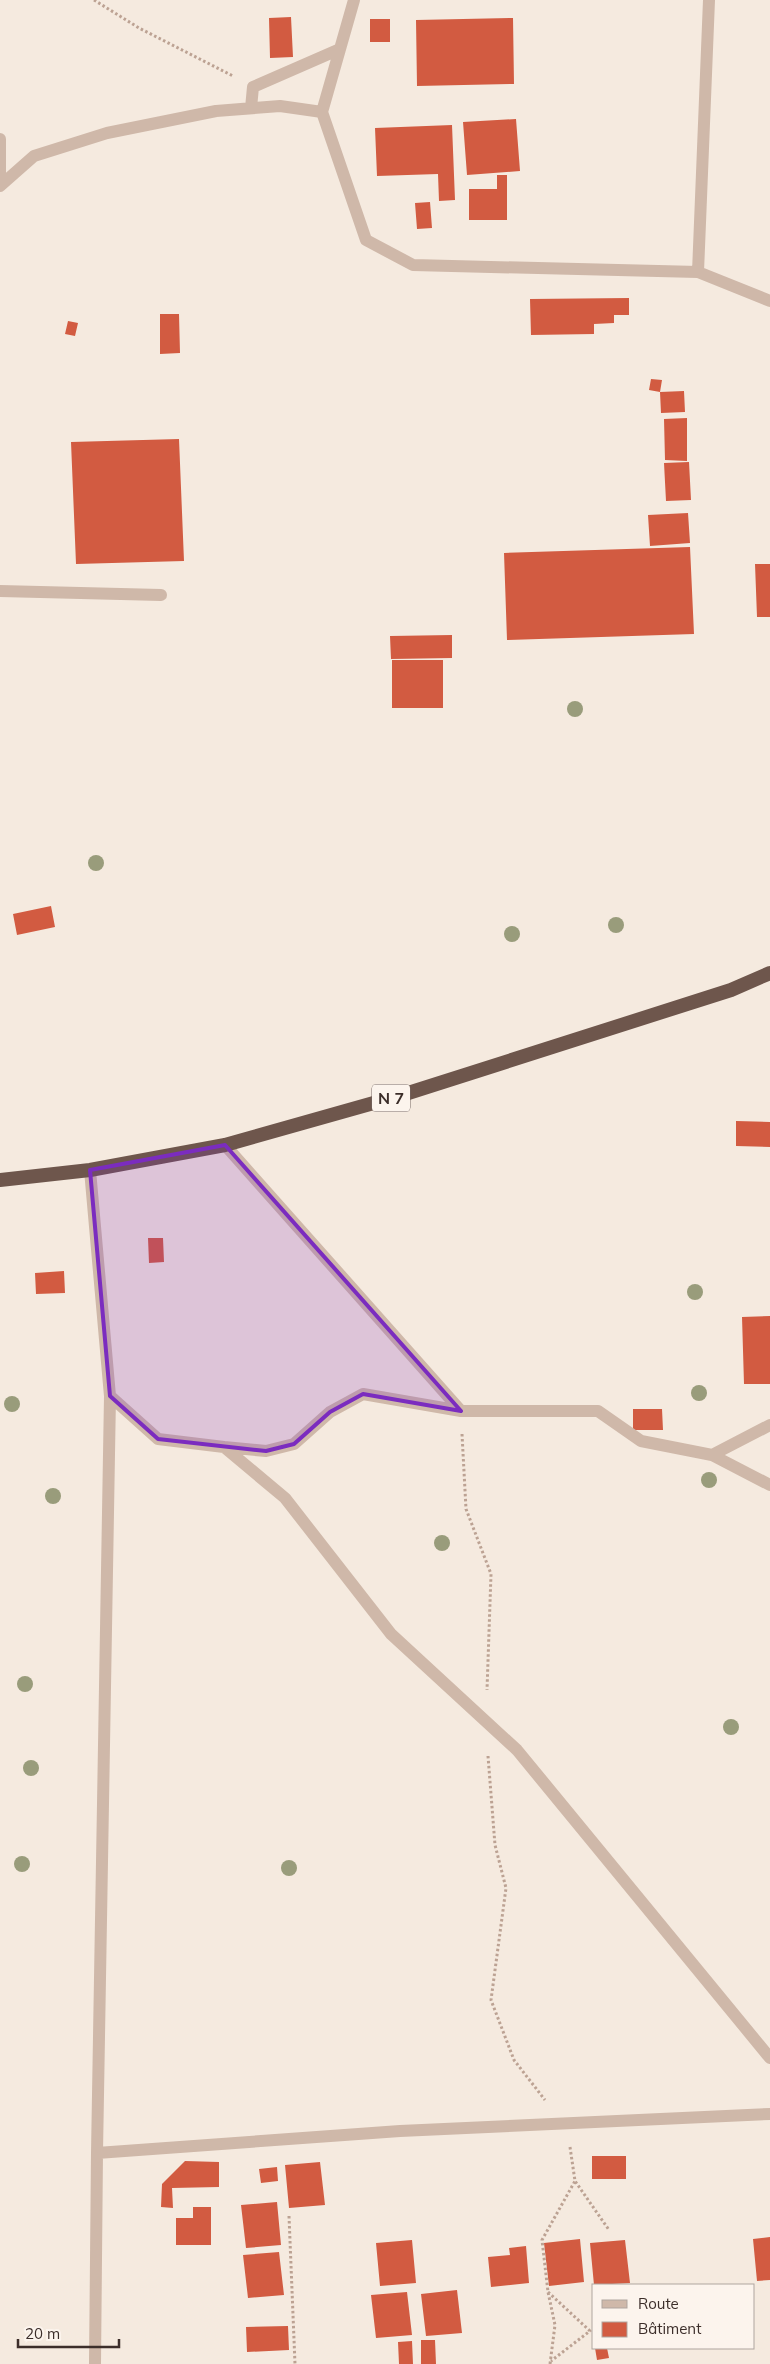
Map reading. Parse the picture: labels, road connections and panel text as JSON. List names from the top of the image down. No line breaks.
{"streets":{"highway":["N 7"]},"legend":["Route","Bâtiment"],"scale_bar":"20 m"}
